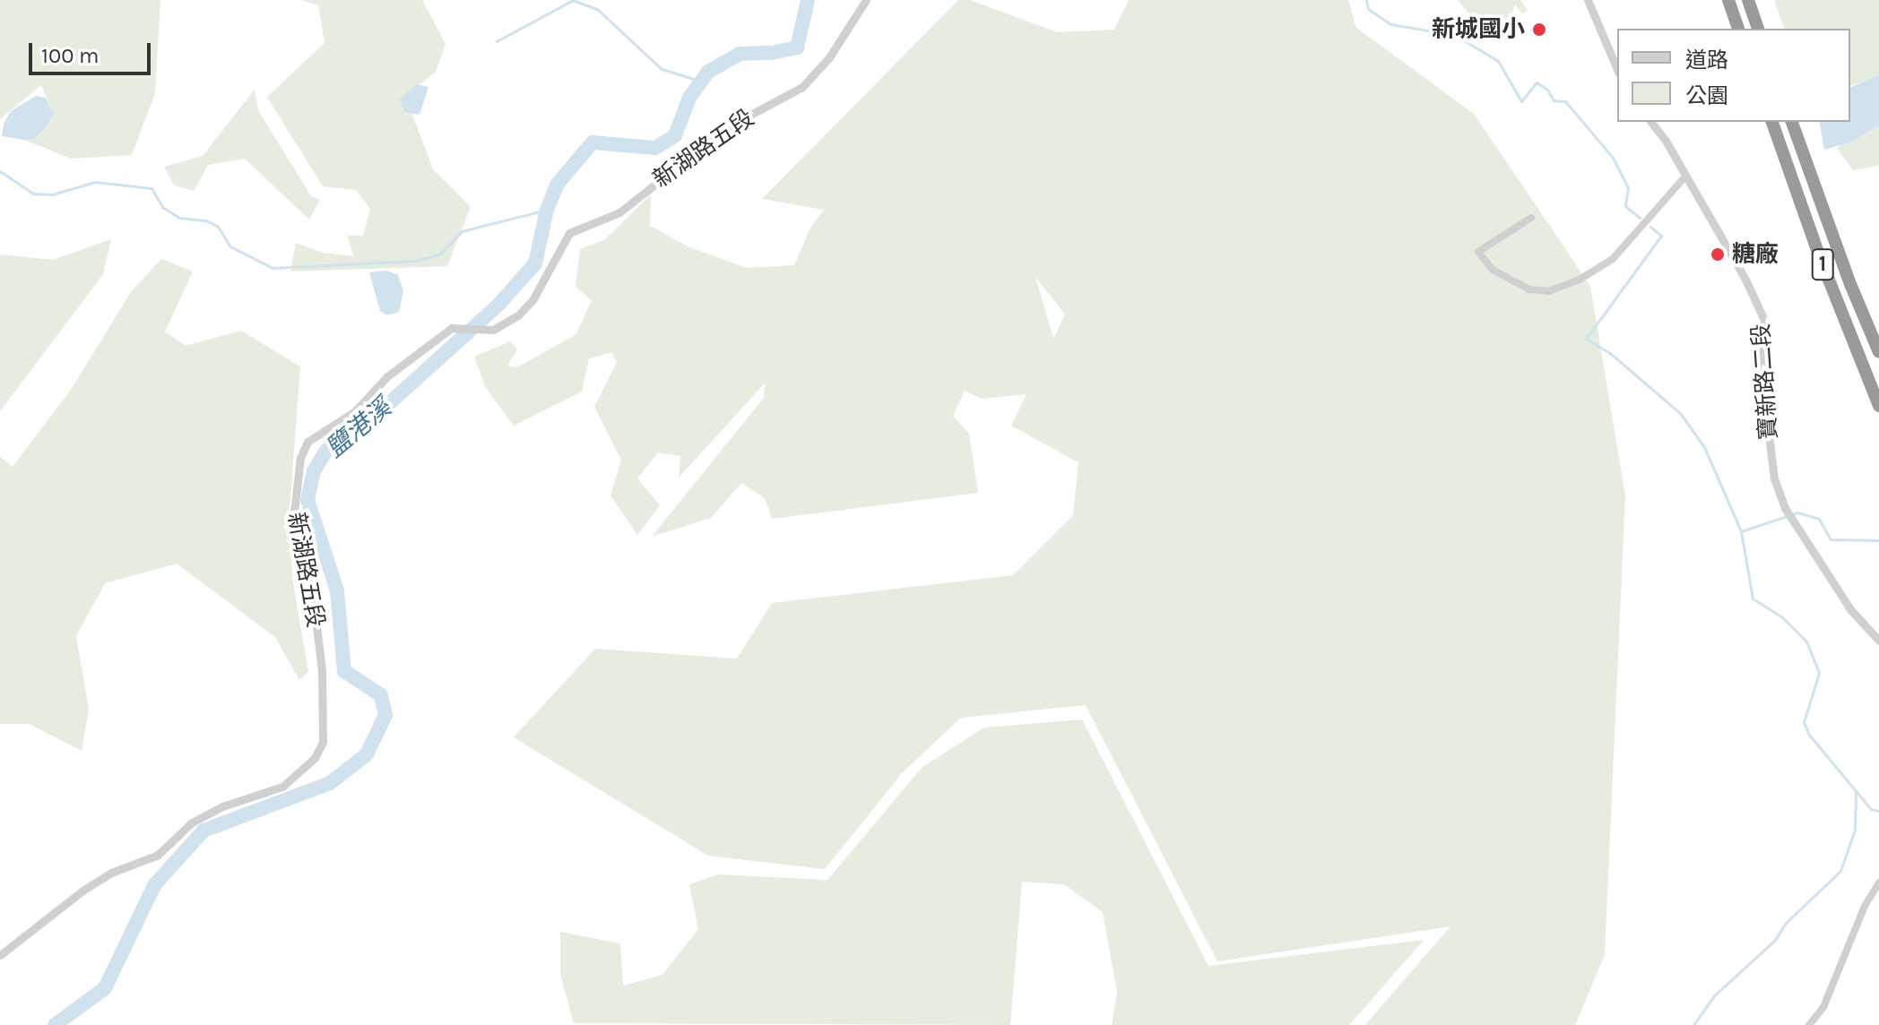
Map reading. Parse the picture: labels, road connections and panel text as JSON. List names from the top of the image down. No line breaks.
{"streets":{"highway":["1"],"street":["新湖路五段","寶新路二段"]},"water":["鹽港溪"],"places":["新城國小","糖廠"],"legend":["道路","公園"],"scale_bar":"100 m"}
